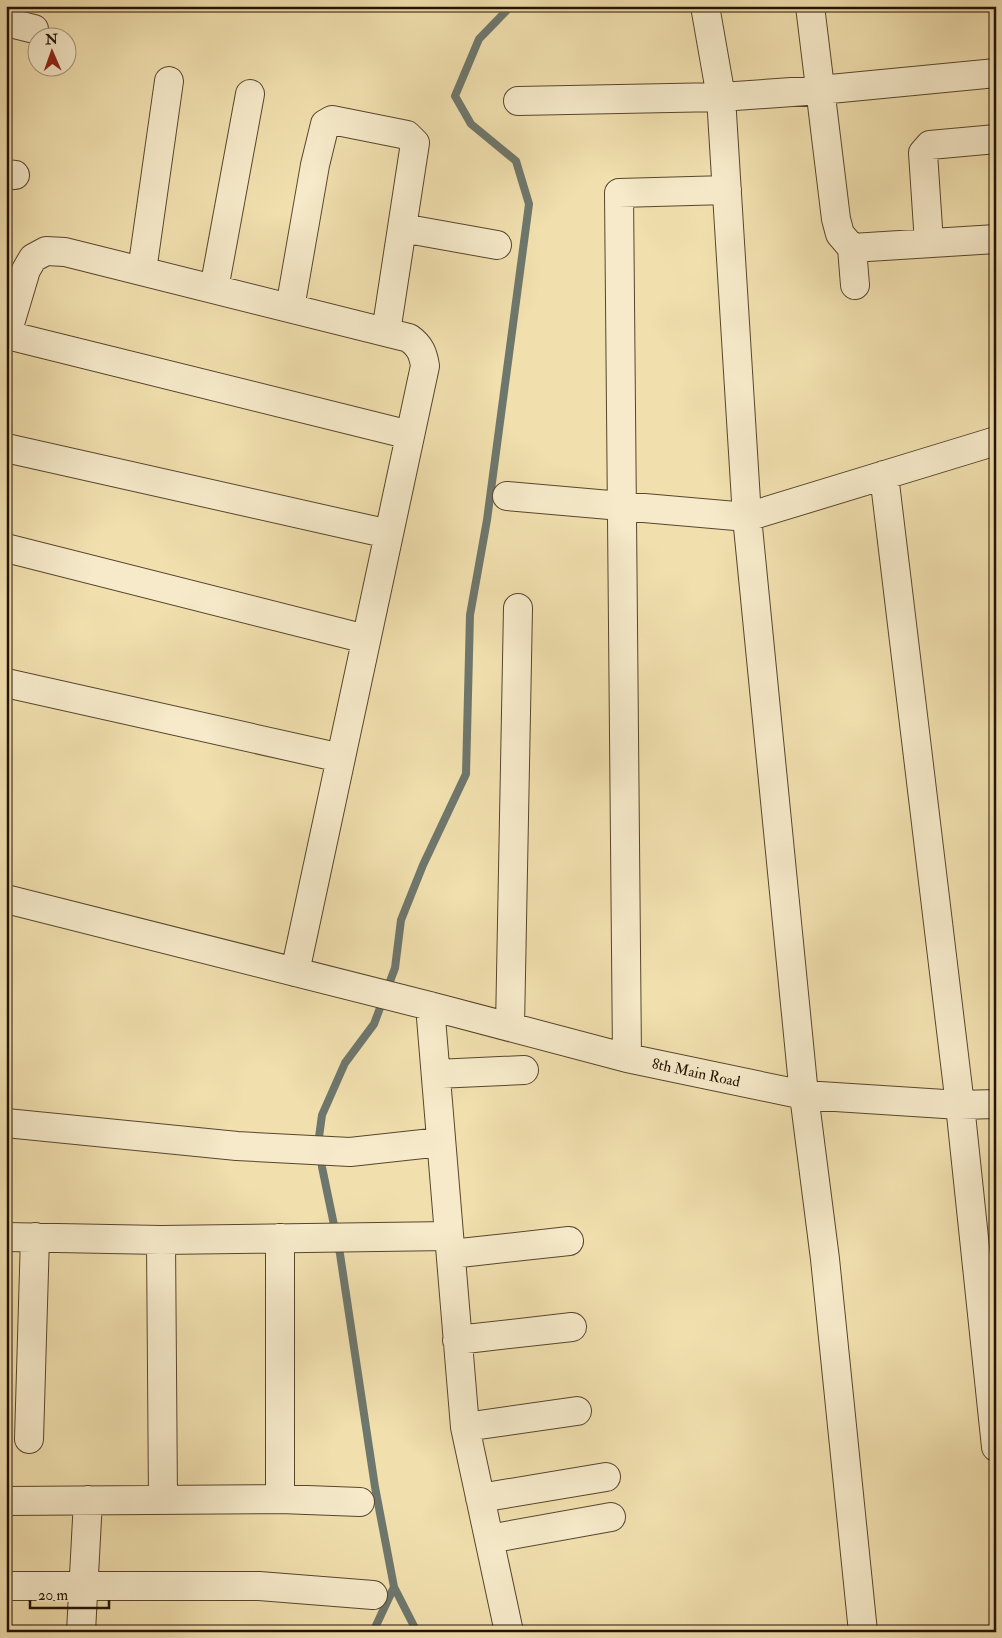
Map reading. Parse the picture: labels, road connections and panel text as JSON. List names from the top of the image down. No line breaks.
{"streets":{"street":["8th Main Road"]},"scale_bar":"20 m","north":"top"}
